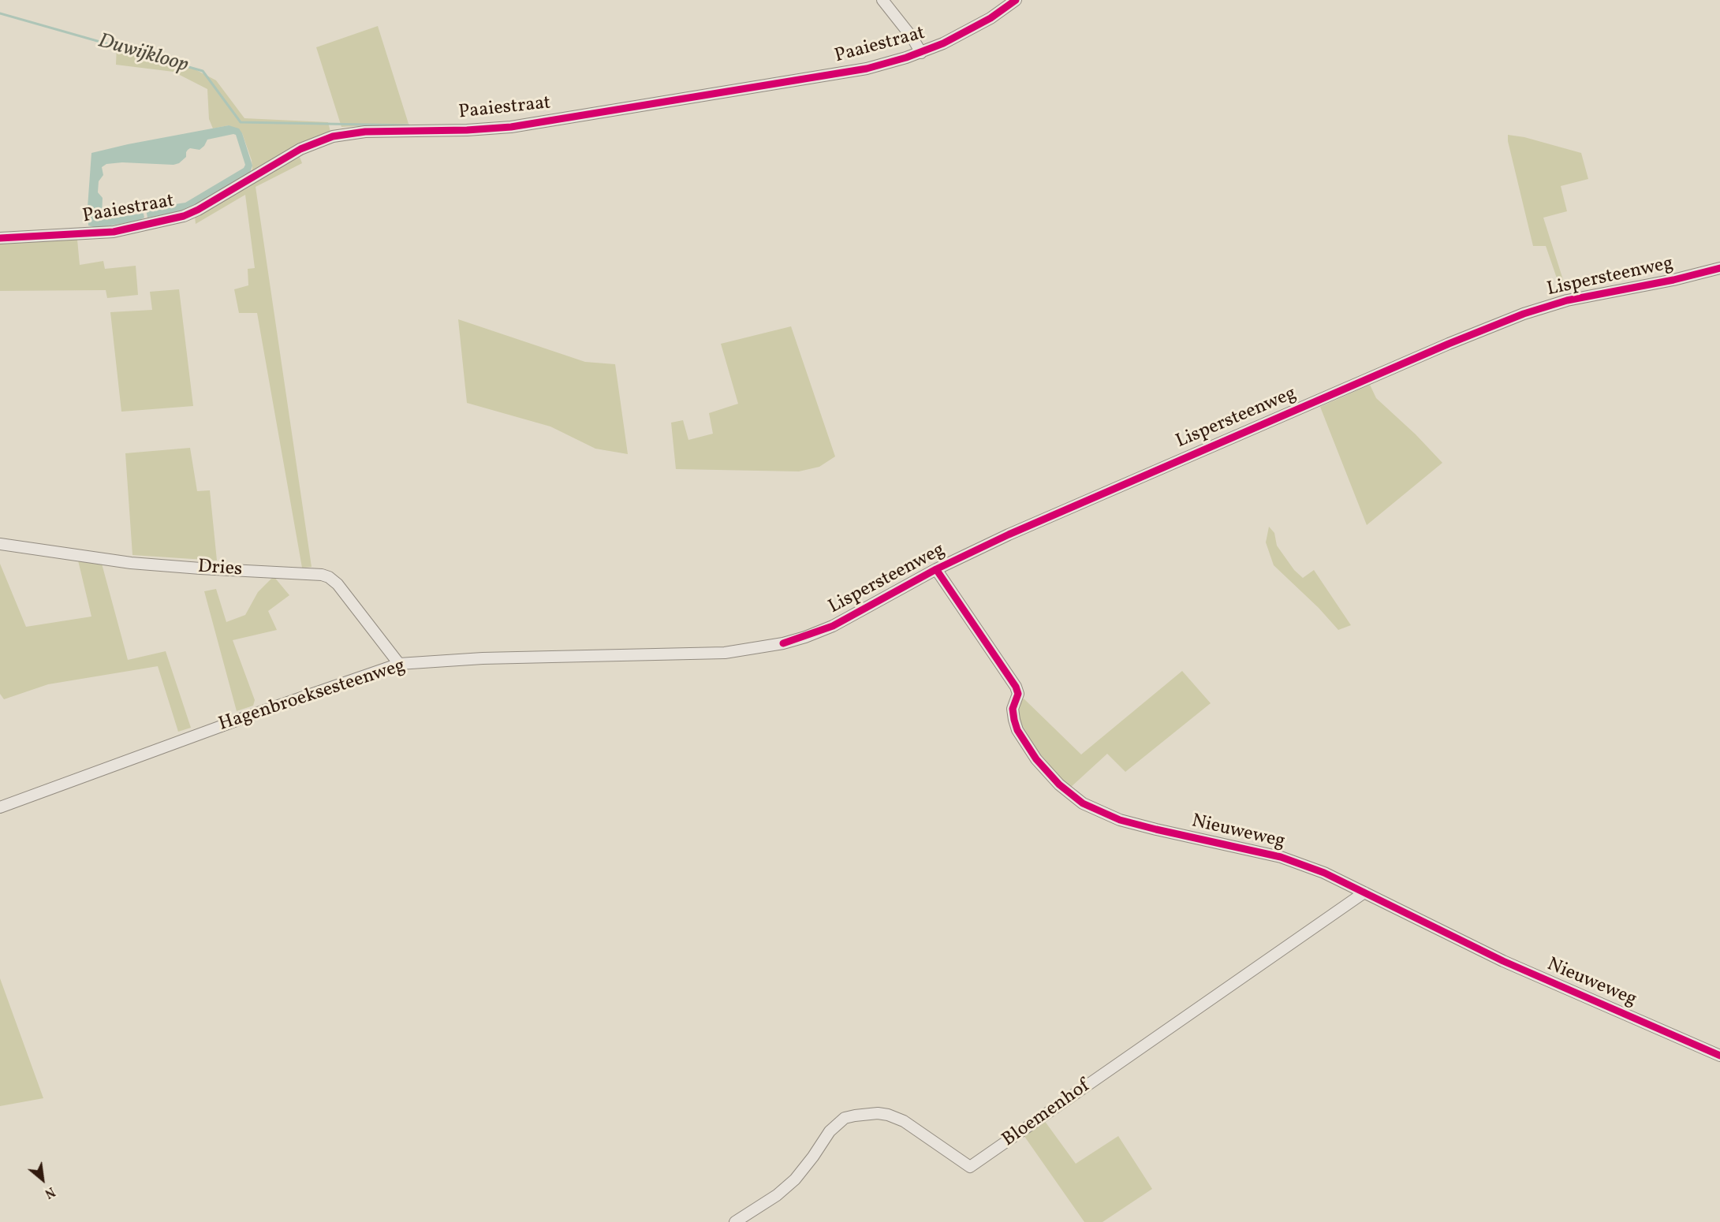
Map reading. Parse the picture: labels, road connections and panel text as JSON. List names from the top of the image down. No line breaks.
{"streets":{"street":["Paaiestraat","Lispersteenweg","Dries","Hagenbroeksesteenweg","Nieuweweg","Bloemenhof"]},"crossings":[["Lispersteenweg","Hagenbroeksesteenweg"],["Lispersteenweg","Nieuweweg"],["Dries","Hagenbroeksesteenweg"],["Nieuweweg","Bloemenhof"]],"water":["Duwijkloop"],"north":"bottom right"}
